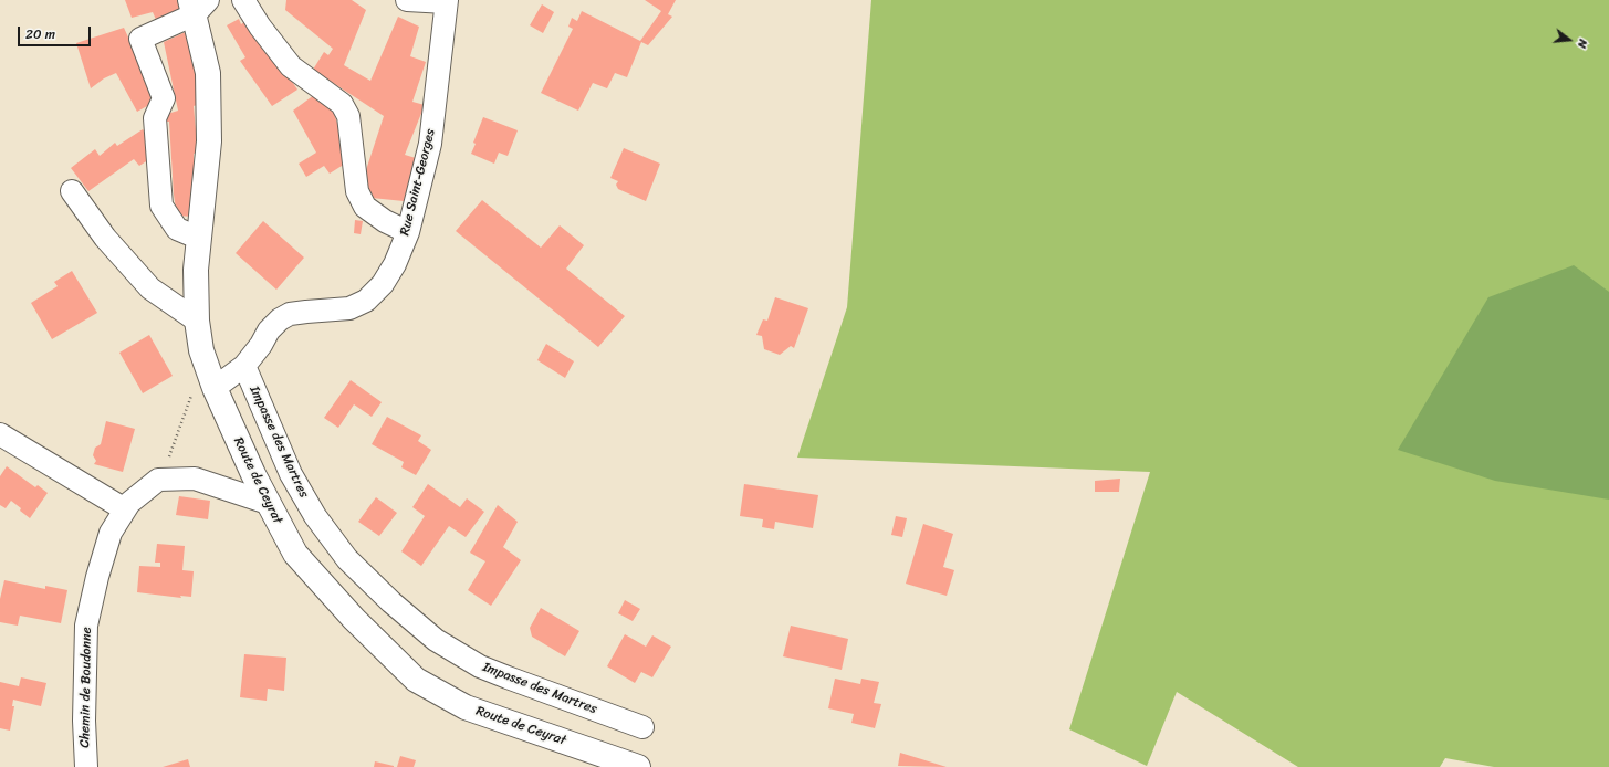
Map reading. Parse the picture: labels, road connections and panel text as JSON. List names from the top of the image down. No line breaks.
{"streets":{"street":["Rue Saint-Georges","Impasse des Martres","Route de Ceyrat","Chemin de Boudonne"]},"crossings":[["Rue Saint-Georges","Impasse des Martres"],["Rue Saint-Georges","Route de Ceyrat"]],"scale_bar":"20 m","north":"right"}
